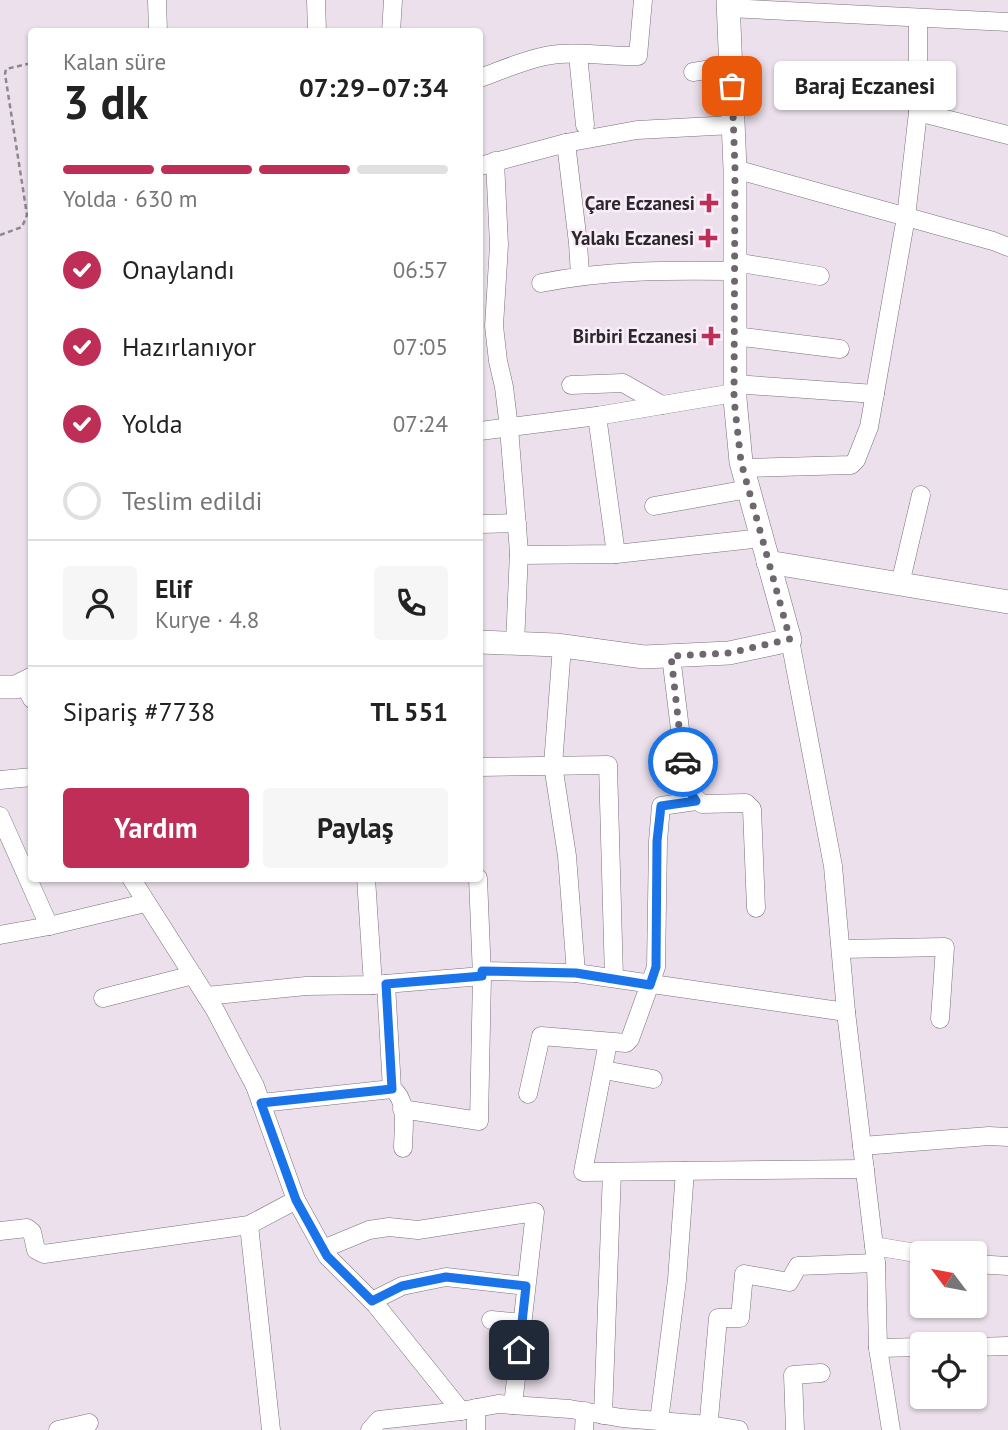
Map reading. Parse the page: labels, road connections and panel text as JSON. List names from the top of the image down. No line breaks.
{"places":{"other":["Baraj Eczanesi"],"health":["Çare Eczanesi","Yalakı Eczanesi","Birbiri Eczanesi"]},"north":"top left","page":{"heading":["3 dk","Kalan süre","07:29–07:34"],"panel":["Elif","Kurye · 4.8","Sipariş #7738","TL 551"],"bubble":"Baraj Eczanesi","bar":"Yolda · 630 m","list":[["Onaylandı","06:57"],["Hazırlanıyor","07:05"],["Yolda","07:24"],"Teslim edildi"],"buttons":["Yardım","Paylaş"]}}
